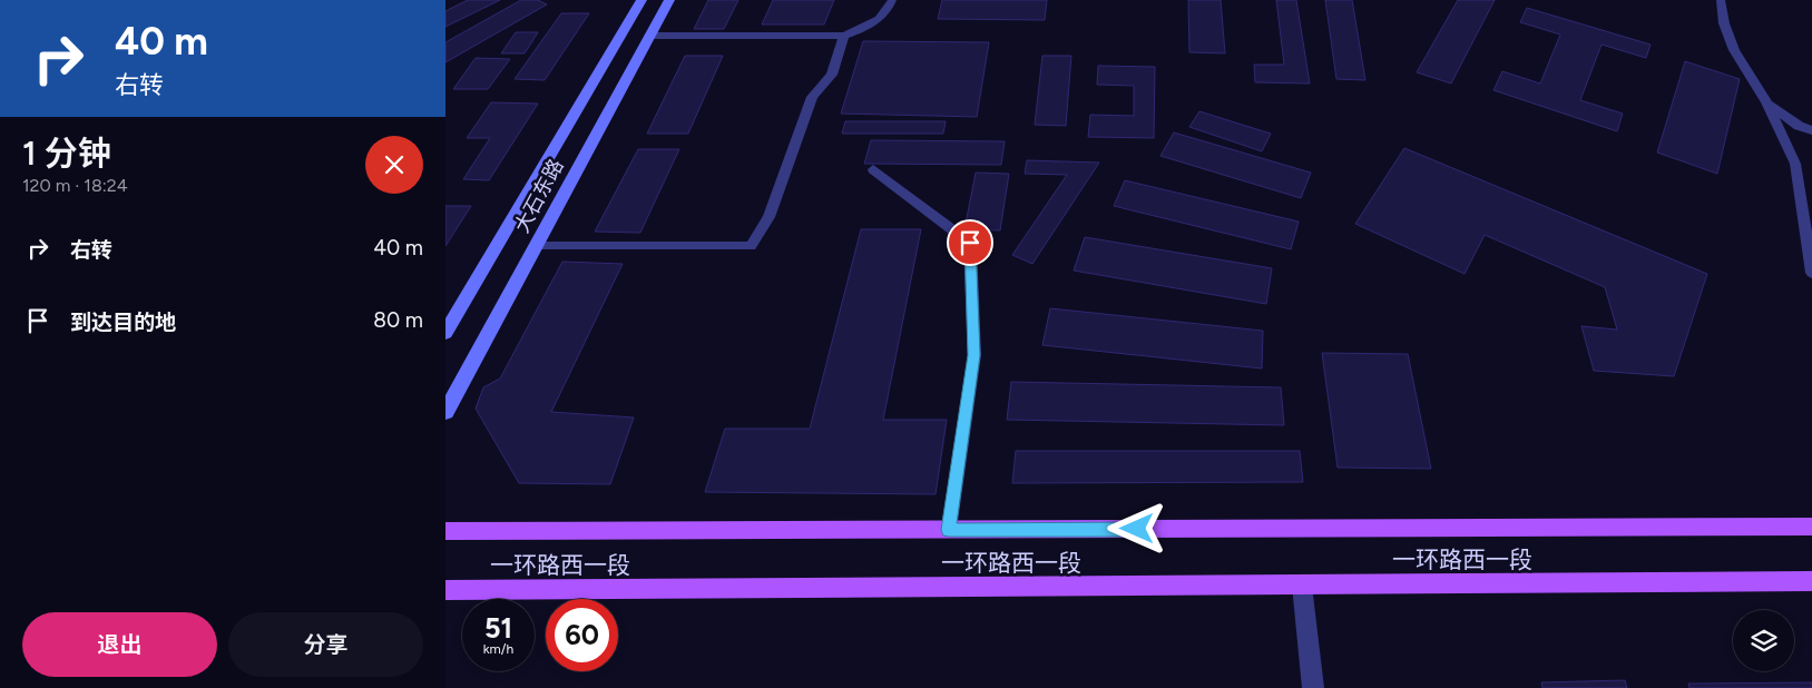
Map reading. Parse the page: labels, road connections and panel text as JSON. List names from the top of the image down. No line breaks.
{"streets":{"main road":["大石东路","一环路西一段"]},"page":{"turn":["40 m","右转"],"heading":["1 分钟","120 m · 18:24"],"list":[{"name":"右转","value":"40 m"},{"name":"到达目的地","value":"80 m"}],"speed":"51 km/h","limit":"60","buttons":["退出","分享"]}}
